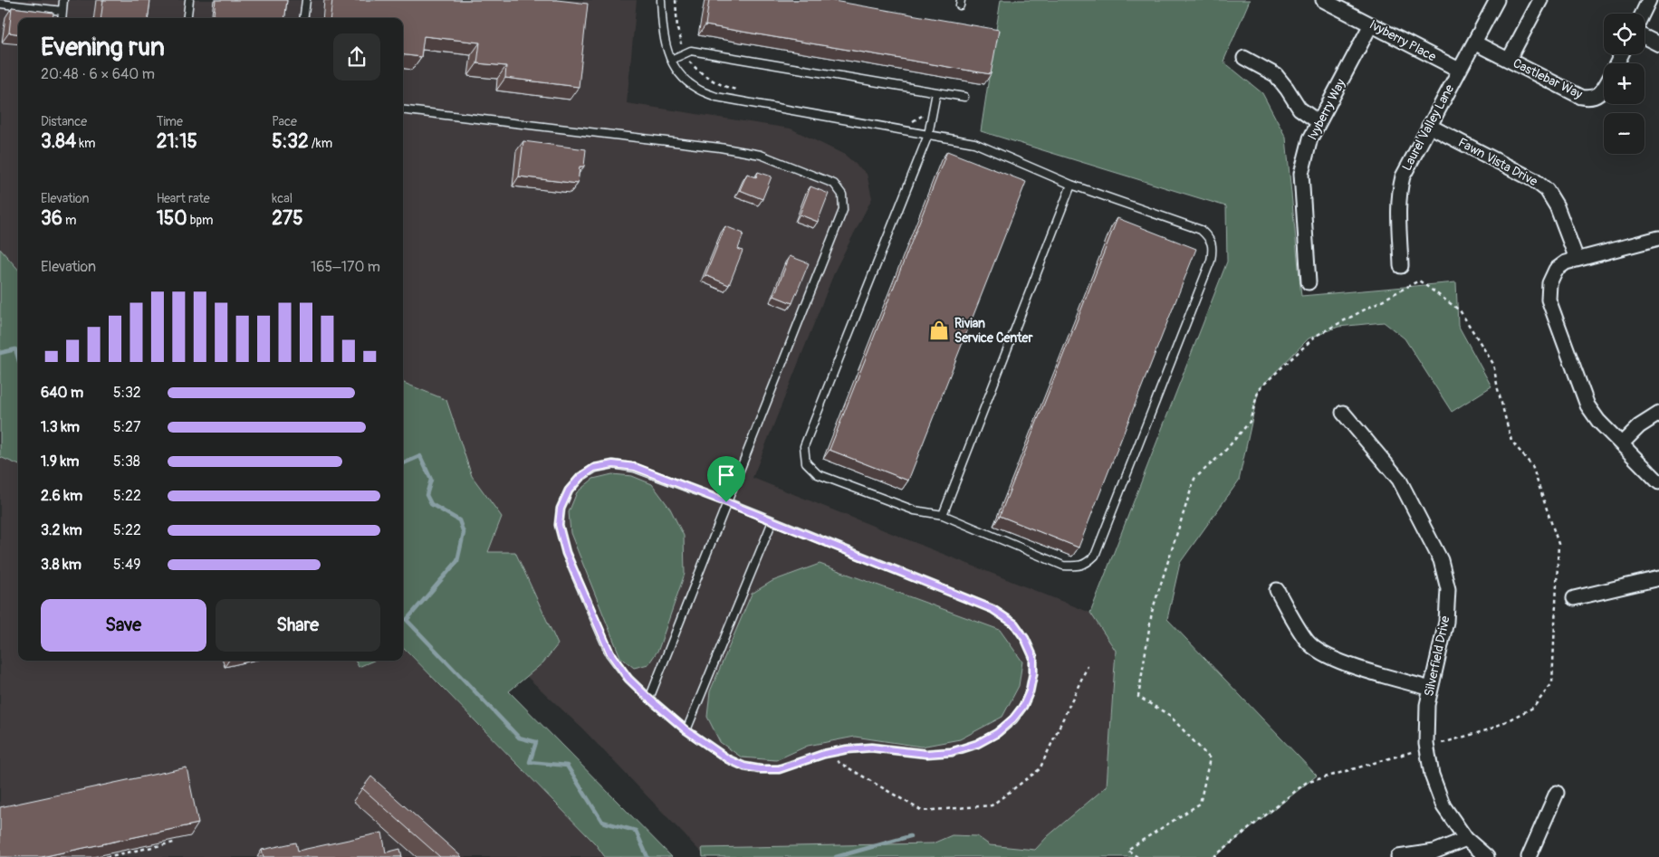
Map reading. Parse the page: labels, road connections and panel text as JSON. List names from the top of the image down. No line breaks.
{"streets":{"street":["Ivyberry Place","Castlebar Way","Ivyberry Way","Laurel Valley Lane","Fawn Vista Drive","Silverfield Drive"]},"crossings":[["Ivyberry Place","Ivyberry Way"],["Ivyberry Place","Laurel Valley Lane"],["Castlebar Way","Laurel Valley Lane"],["Laurel Valley Lane","Fawn Vista Drive"]],"places":{"shop":["Rivian Service Center"]},"page":{"map_buttons":["+","−"],"heading":["Evening run","20:48 · 6 × 640 m"],"stats":[["Distance","3.84 km"],["Time","21:15"],["Pace","5:32 /km"],["Elevation","36 m"],["Heart rate","150 bpm"],["kcal","275"]],"chart":["Elevation","165–170 m"],"list":[{"name":"640 m","note":"5:32"},{"name":"1.3 km","note":"5:27"},{"name":"1.9 km","note":"5:38"},{"name":"2.6 km","note":"5:22"},{"name":"3.2 km","note":"5:22"},{"name":"3.8 km","note":"5:49"}],"buttons":["Save","Share"]}}
